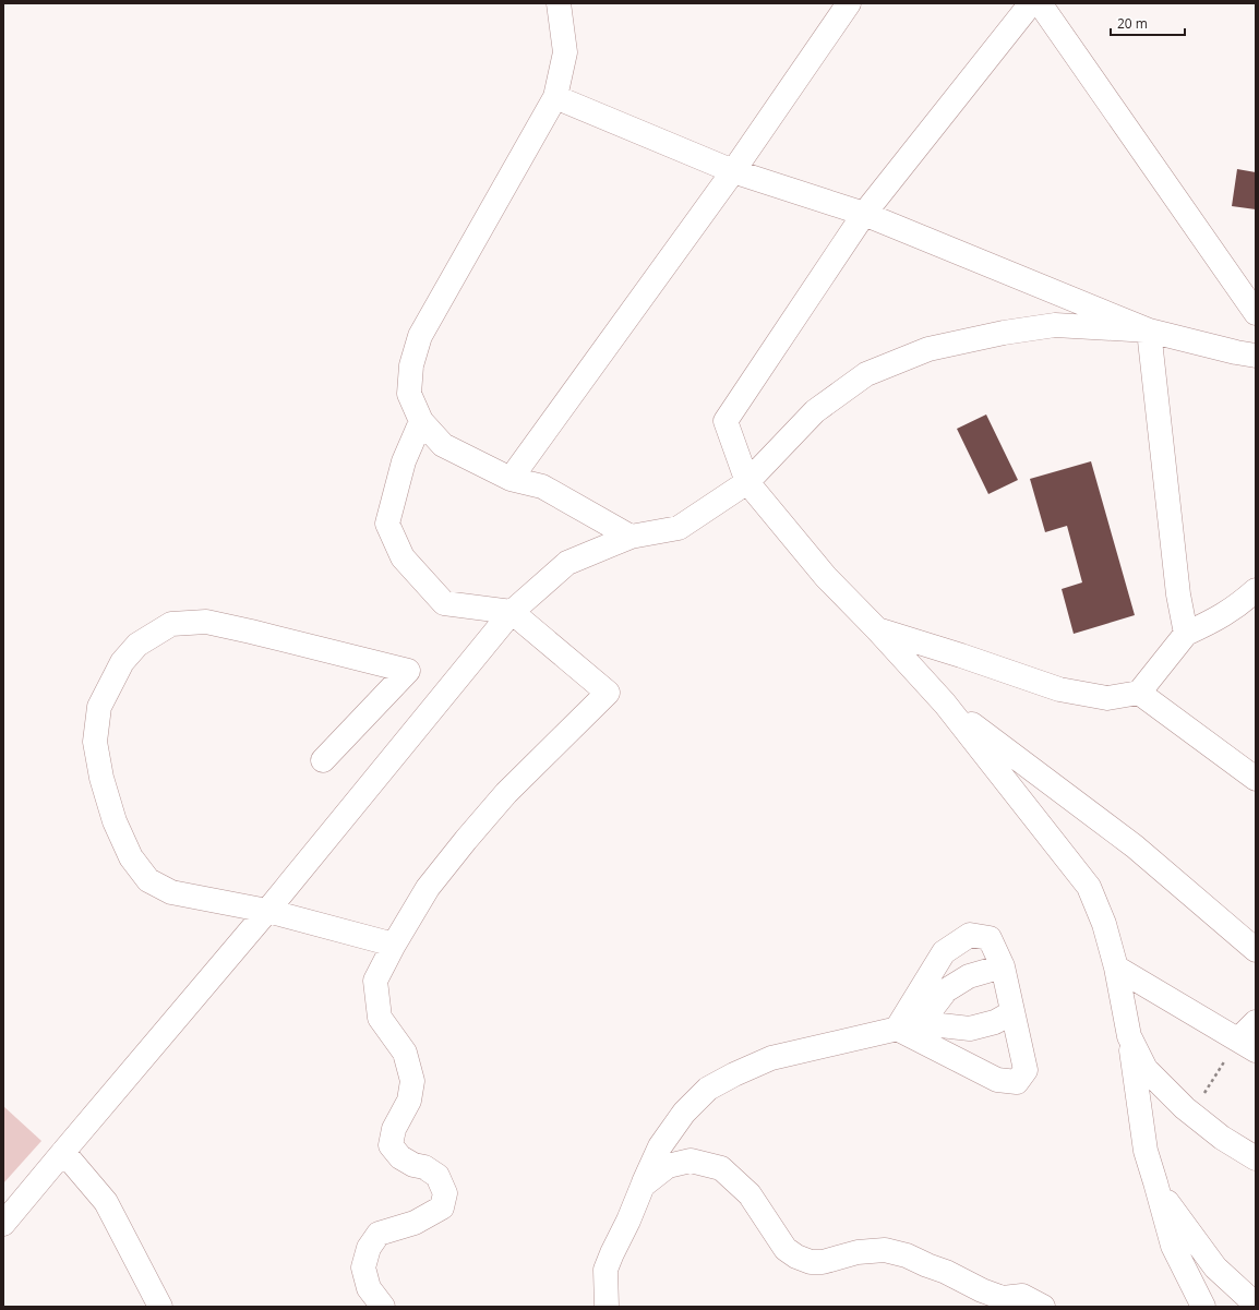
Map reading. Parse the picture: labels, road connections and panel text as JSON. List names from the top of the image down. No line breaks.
{"scale_bar":"20 m"}
